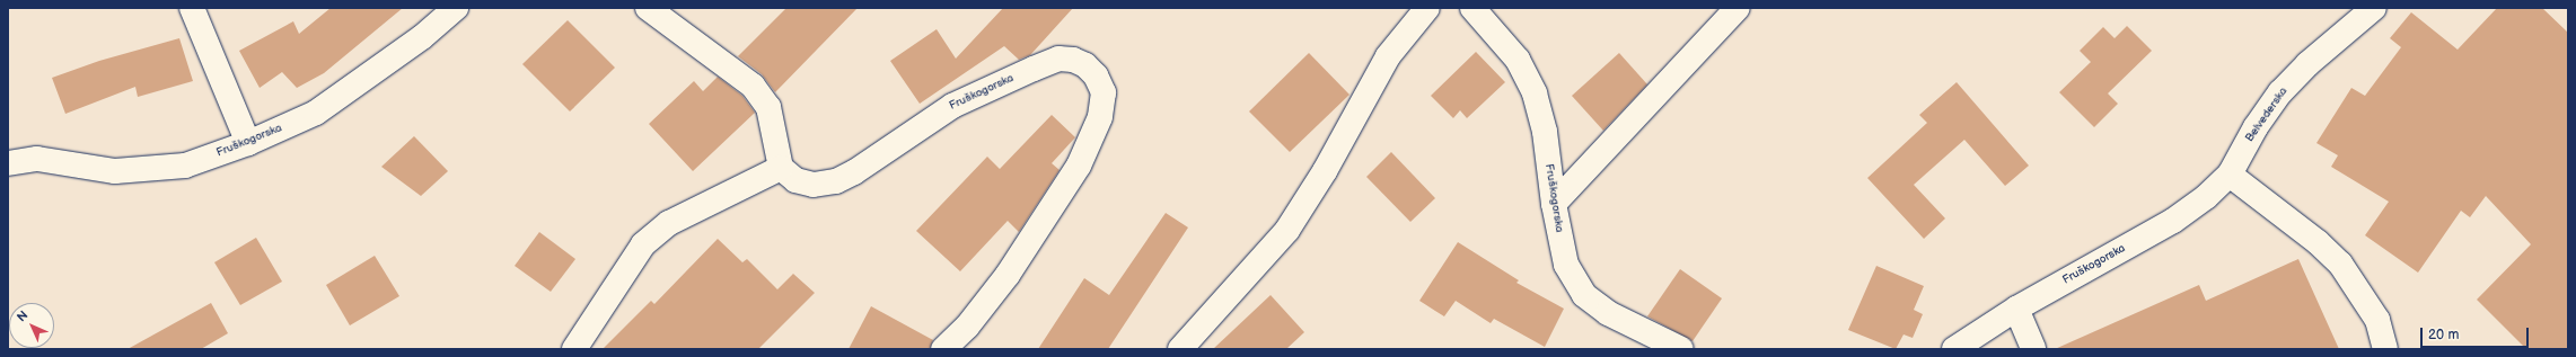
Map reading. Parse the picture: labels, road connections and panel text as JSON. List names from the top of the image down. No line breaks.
{"streets":{"street":["Fruškogorska","Belvederska"]},"crossings":[["Fruškogorska","Belvederska"]],"scale_bar":"20 m","north":"top left"}
